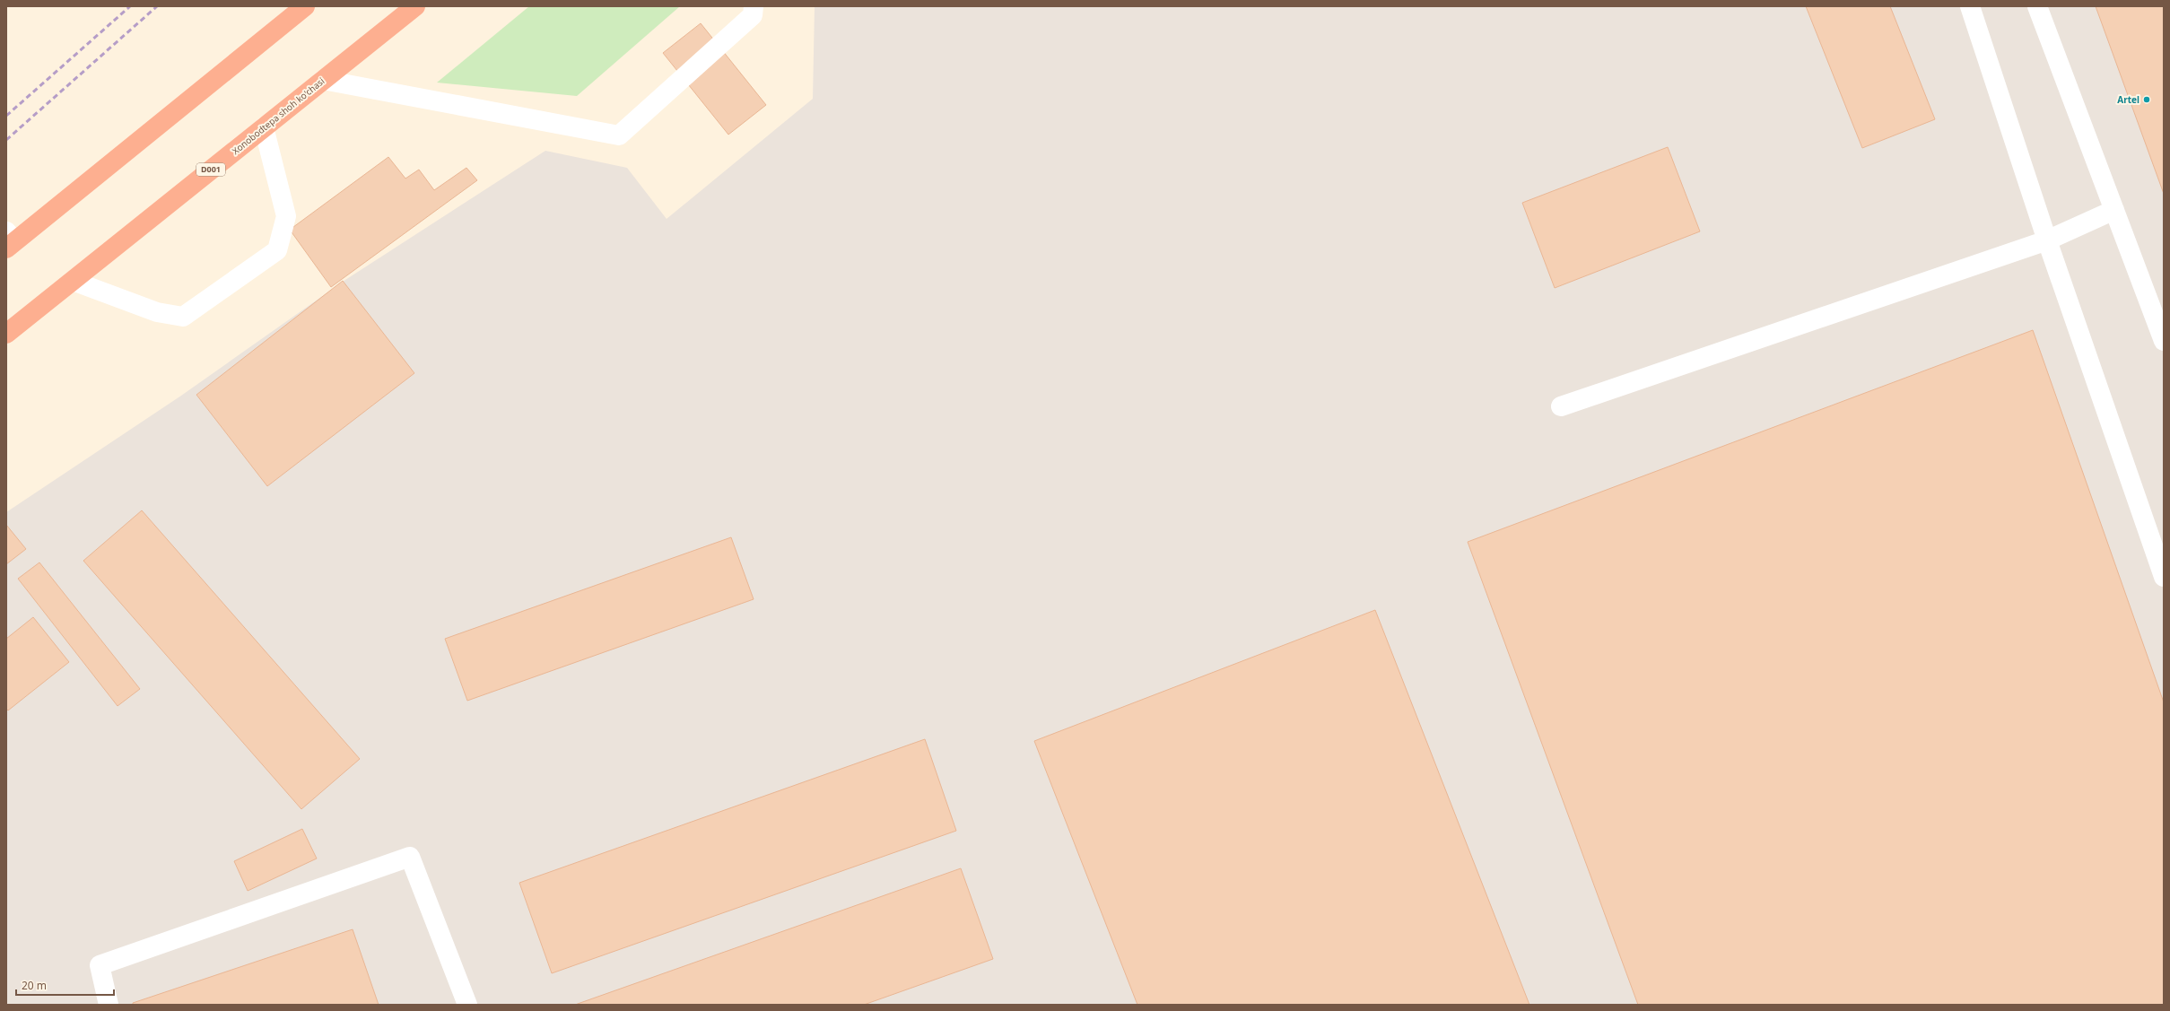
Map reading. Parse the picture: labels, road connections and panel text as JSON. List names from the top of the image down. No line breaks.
{"streets":{"highway":["Xonobodtepa shoh ko'chasi","D001"]},"places":["Artel"],"scale_bar":"20 m"}
